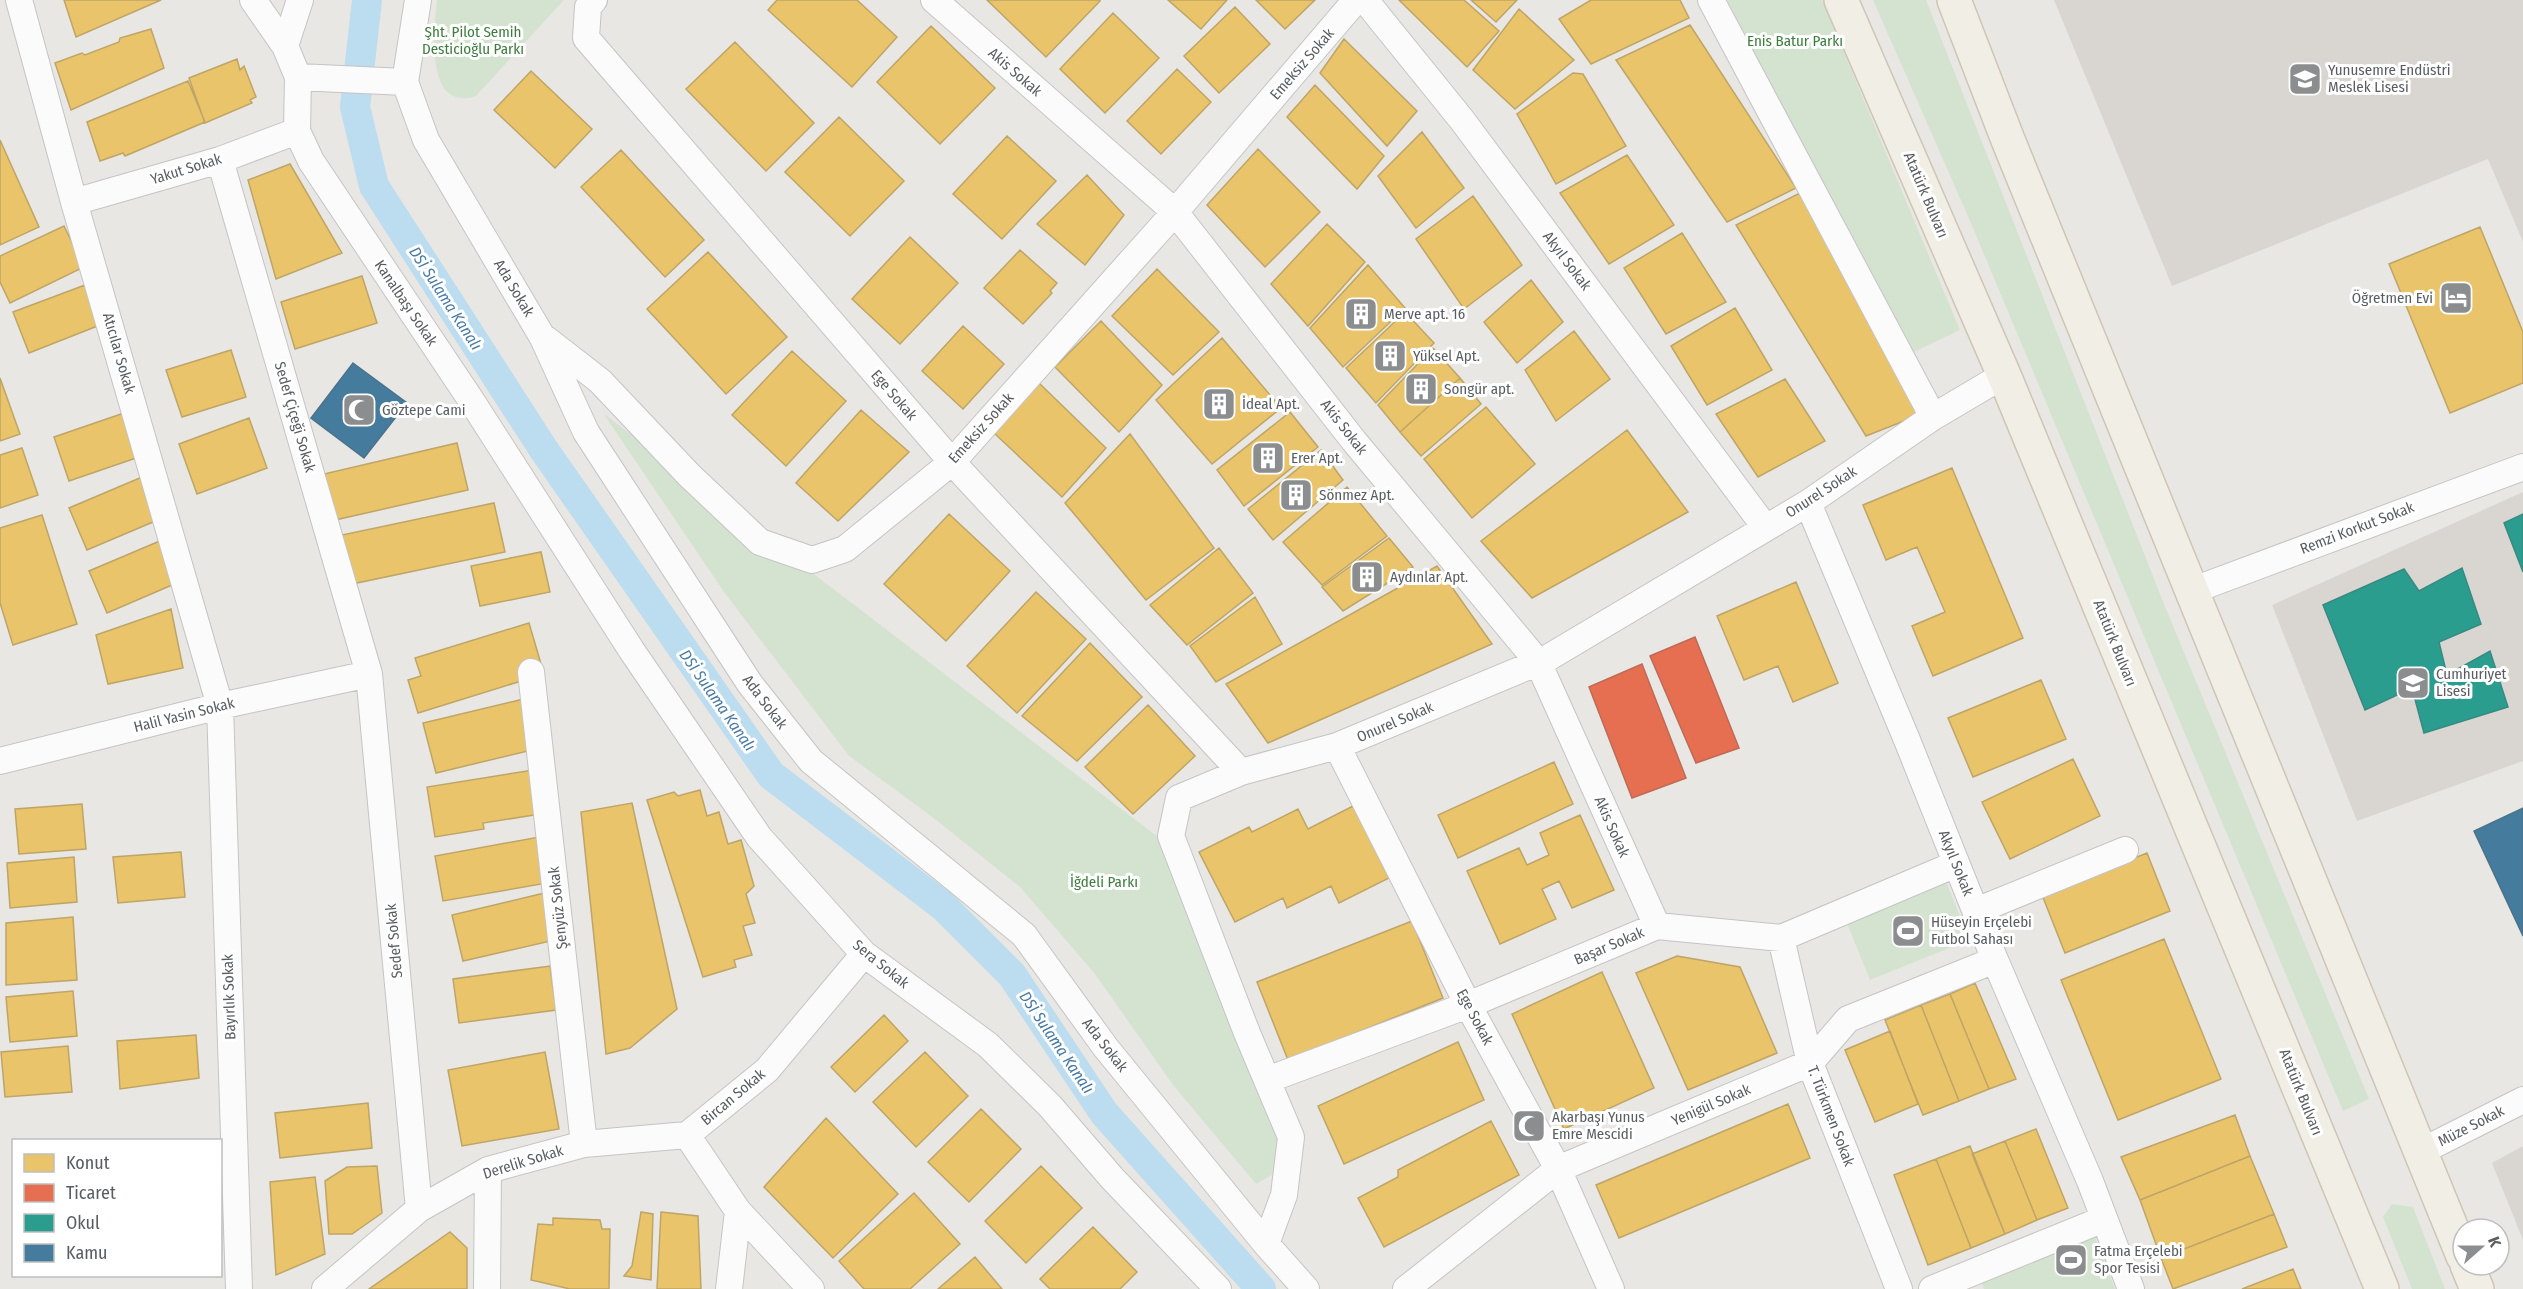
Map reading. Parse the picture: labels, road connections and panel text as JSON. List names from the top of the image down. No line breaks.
{"streets":{"main road":["Atatürk Bulvarı"],"street":["Emeksiz Sokak","Akis Sokak","Yakut Sokak","Akyıl Sokak","Ada Sokak","Kanalbaşı Sokak","Atıcılar Sokak","Ege Sokak","Sedef Çiçeği Sokak","Onurel Sokak","Remzi Korkut Sokak","Halil Yasin Sokak","Şenyüz Sokak","Sedef Sokak","Başar Sokak","Sera Sokak","Bayırlık Sokak","Bircan Sokak","Yenigül Sokak","T. Türkmen Sokak","Müze Sokak","Derelik Sokak"]},"crossings":[["Emeksiz Sokak","Akis Sokak"],["Emeksiz Sokak","Ada Sokak"],["Emeksiz Sokak","Ege Sokak"],["Akis Sokak","Onurel Sokak"],["Akis Sokak","Başar Sokak"],["Yakut Sokak","Kanalbaşı Sokak"],["Yakut Sokak","Atıcılar Sokak"],["Yakut Sokak","Sedef Çiçeği Sokak"],["Atatürk Bulvarı","Onurel Sokak"],["Akyıl Sokak","Onurel Sokak"],["Akyıl Sokak","Başar Sokak"],["Akyıl Sokak","Yenigül Sokak"],["Ada Sokak","Onurel Sokak"],["Kanalbaşı Sokak","Sera Sokak"],["Atıcılar Sokak","Halil Yasin Sokak"],["Atıcılar Sokak","Bayırlık Sokak"],["Ege Sokak","Onurel Sokak"],["Ege Sokak","Başar Sokak"],["Ege Sokak","Yenigül Sokak"],["Sedef Çiçeği Sokak","Halil Yasin Sokak"],["Sedef Çiçeği Sokak","Sedef Sokak"],["Onurel Sokak","Başar Sokak"],["Halil Yasin Sokak","Sedef Sokak"],["Halil Yasin Sokak","Bayırlık Sokak"],["Şenyüz Sokak","Derelik Sokak"],["Sedef Sokak","Derelik Sokak"],["Başar Sokak","T. Türkmen Sokak"],["Sera Sokak","Bircan Sokak"],["Bircan Sokak","Derelik Sokak"],["Yenigül Sokak","T. Türkmen Sokak"]],"water":["DSİ Sulama Kanalı"],"parks":["Şht. Pilot Semih Desticioğlu Parkı","Enis Batur Parkı","İğdeli Parkı"],"places":{"school or university":["Yunusemre Endüstri Meslek Lisesi","Cumhuriyet Lisesi"],"hotel":["Öğretmen Evi"],"building":["Merve apt. 16","Yüksel Apt.","Songür apt.","İdeal Apt.","Erer Apt.","Sönmez Apt.","Aydınlar Apt."],"mosque":["Göztepe Cami","Akarbaşı Yunus Emre Mescidi"],"sports":["Hüseyin Erçelebi Futbol Sahası","Fatma Erçelebi Spor Tesisi"]},"legend":["Konut","Ticaret","Okul","Kamu"],"north":"right"}
